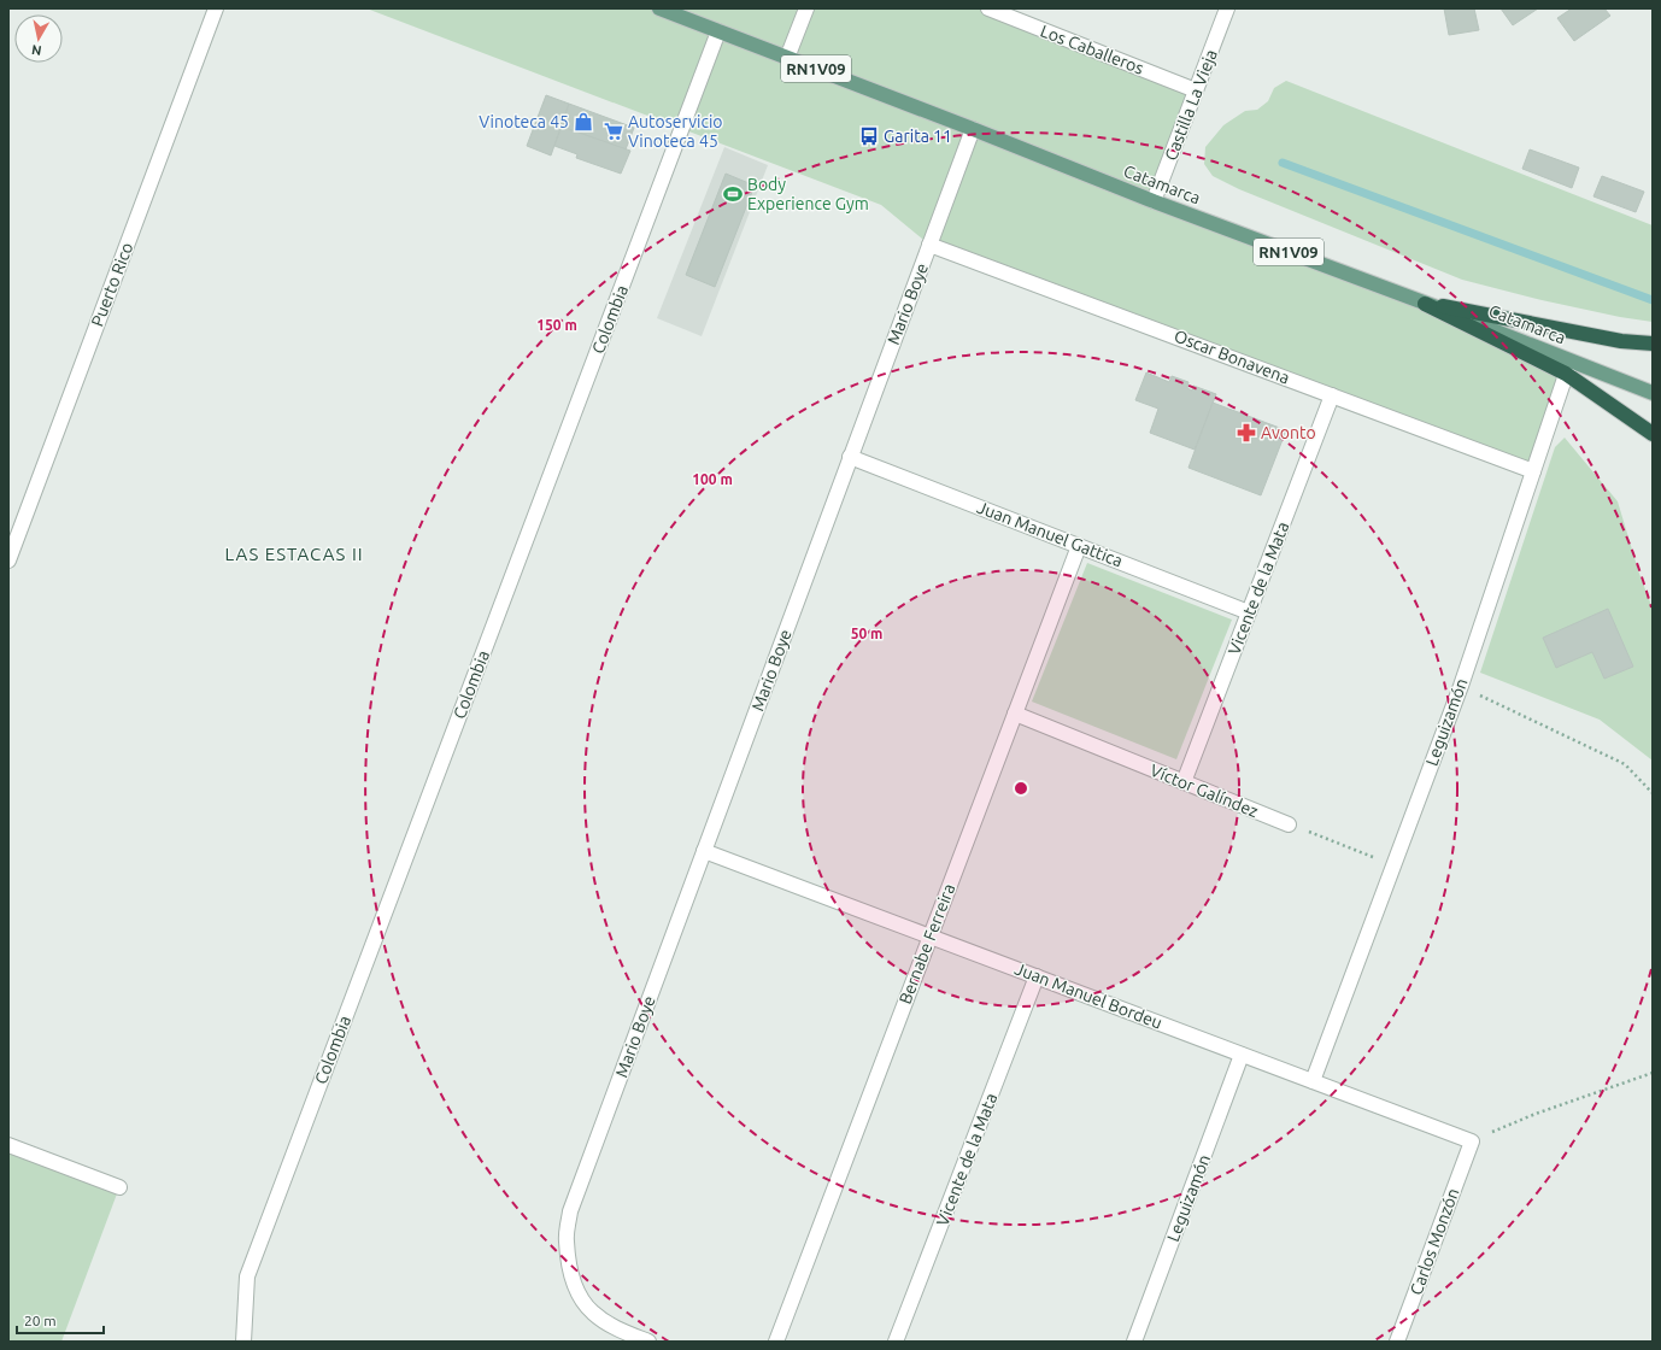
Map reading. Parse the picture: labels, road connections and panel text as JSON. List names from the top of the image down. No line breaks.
{"streets":{"main road":["RN1V09","Catamarca"],"street":["Los Caballeros","Castilla La Vieja","Puerto Rico","Mario Boye","Colombia","Oscar Bonavena","Juan Manuel Gattica","Vicente de la Mata","Leguizamón","Víctor Galíndez","Bernabe Ferreira","Juan Manuel Bordeu","Carlos Monzón"]},"crossings":[["Los Caballeros","Castilla La Vieja"],["Castilla La Vieja","Catamarca"],["Catamarca","Mario Boye"],["Catamarca","Colombia"],["Catamarca","Leguizamón"],["Mario Boye","Oscar Bonavena"],["Mario Boye","Juan Manuel Gattica"],["Mario Boye","Juan Manuel Bordeu"],["Oscar Bonavena","Vicente de la Mata"],["Oscar Bonavena","Leguizamón"],["Juan Manuel Gattica","Vicente de la Mata"],["Juan Manuel Gattica","Bernabe Ferreira"],["Vicente de la Mata","Víctor Galíndez"],["Vicente de la Mata","Juan Manuel Bordeu"],["Leguizamón","Juan Manuel Bordeu"],["Víctor Galíndez","Bernabe Ferreira"],["Bernabe Ferreira","Juan Manuel Bordeu"],["Juan Manuel Bordeu","Carlos Monzón"]],"districts":["LAS ESTACAS II"],"places":{"shop":["Vinoteca 45"],"supermarket":["Autoservicio Vinoteca 45"],"bus stop":["Garita 11"],"sports":["Body Experience Gym"],"pharmacy":["Avonto"]},"scale_bar":"20 m","north":"bottom","rings":["150 m","100 m","50 m"]}
